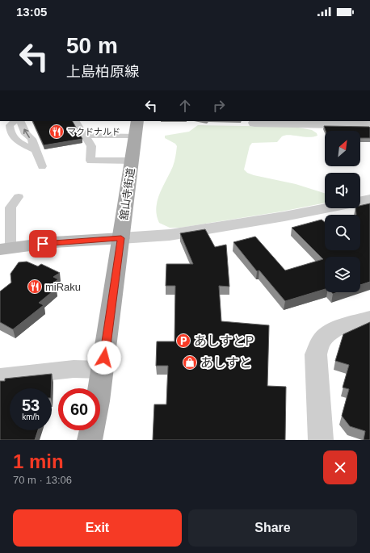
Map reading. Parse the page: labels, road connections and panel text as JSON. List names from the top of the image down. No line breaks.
{"streets":{"main road":["舘山寺街道"]},"places":{"restaurant":["マクドナルド","miRaku"],"parking":["あしすとP"],"shop":["あしすと"]},"north":"top right","page":{"status":"13:05","turn":["50 m","上島柏原線"],"speed":"53 km/h","limit":"60","heading":["1 min","70 m · 13:06"],"buttons":["Exit","Share"]}}
